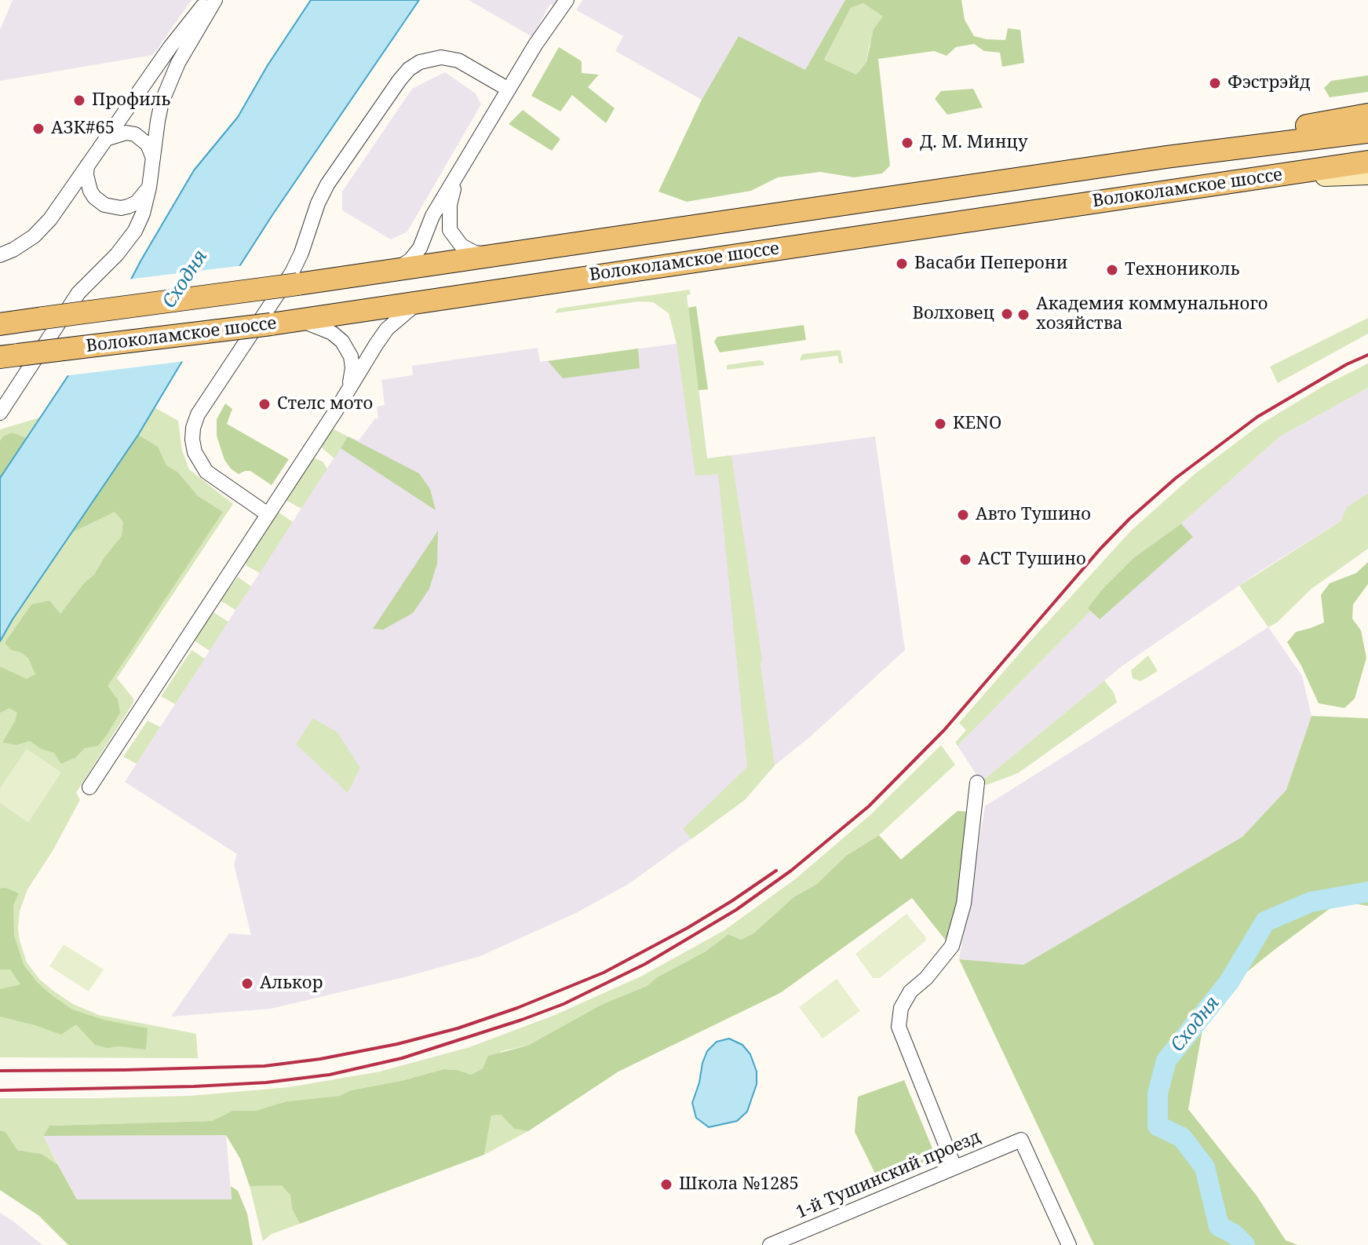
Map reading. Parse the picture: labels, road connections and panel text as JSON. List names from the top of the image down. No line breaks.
{"streets":{"main road":["Волоколамское шоссе"],"street":["1-й Тушинский проезд"]},"water":["Сходня"],"places":["Фэстрэйд","Профиль","АЗК#65","Д. М. Минцу","Васаби Пеперони","Технониколь","Волховец","Академия коммунального хозяйства","Стелс мото","KENO","Авто Тушино","АСТ Тушино","Алькор","Школа №1285"]}
